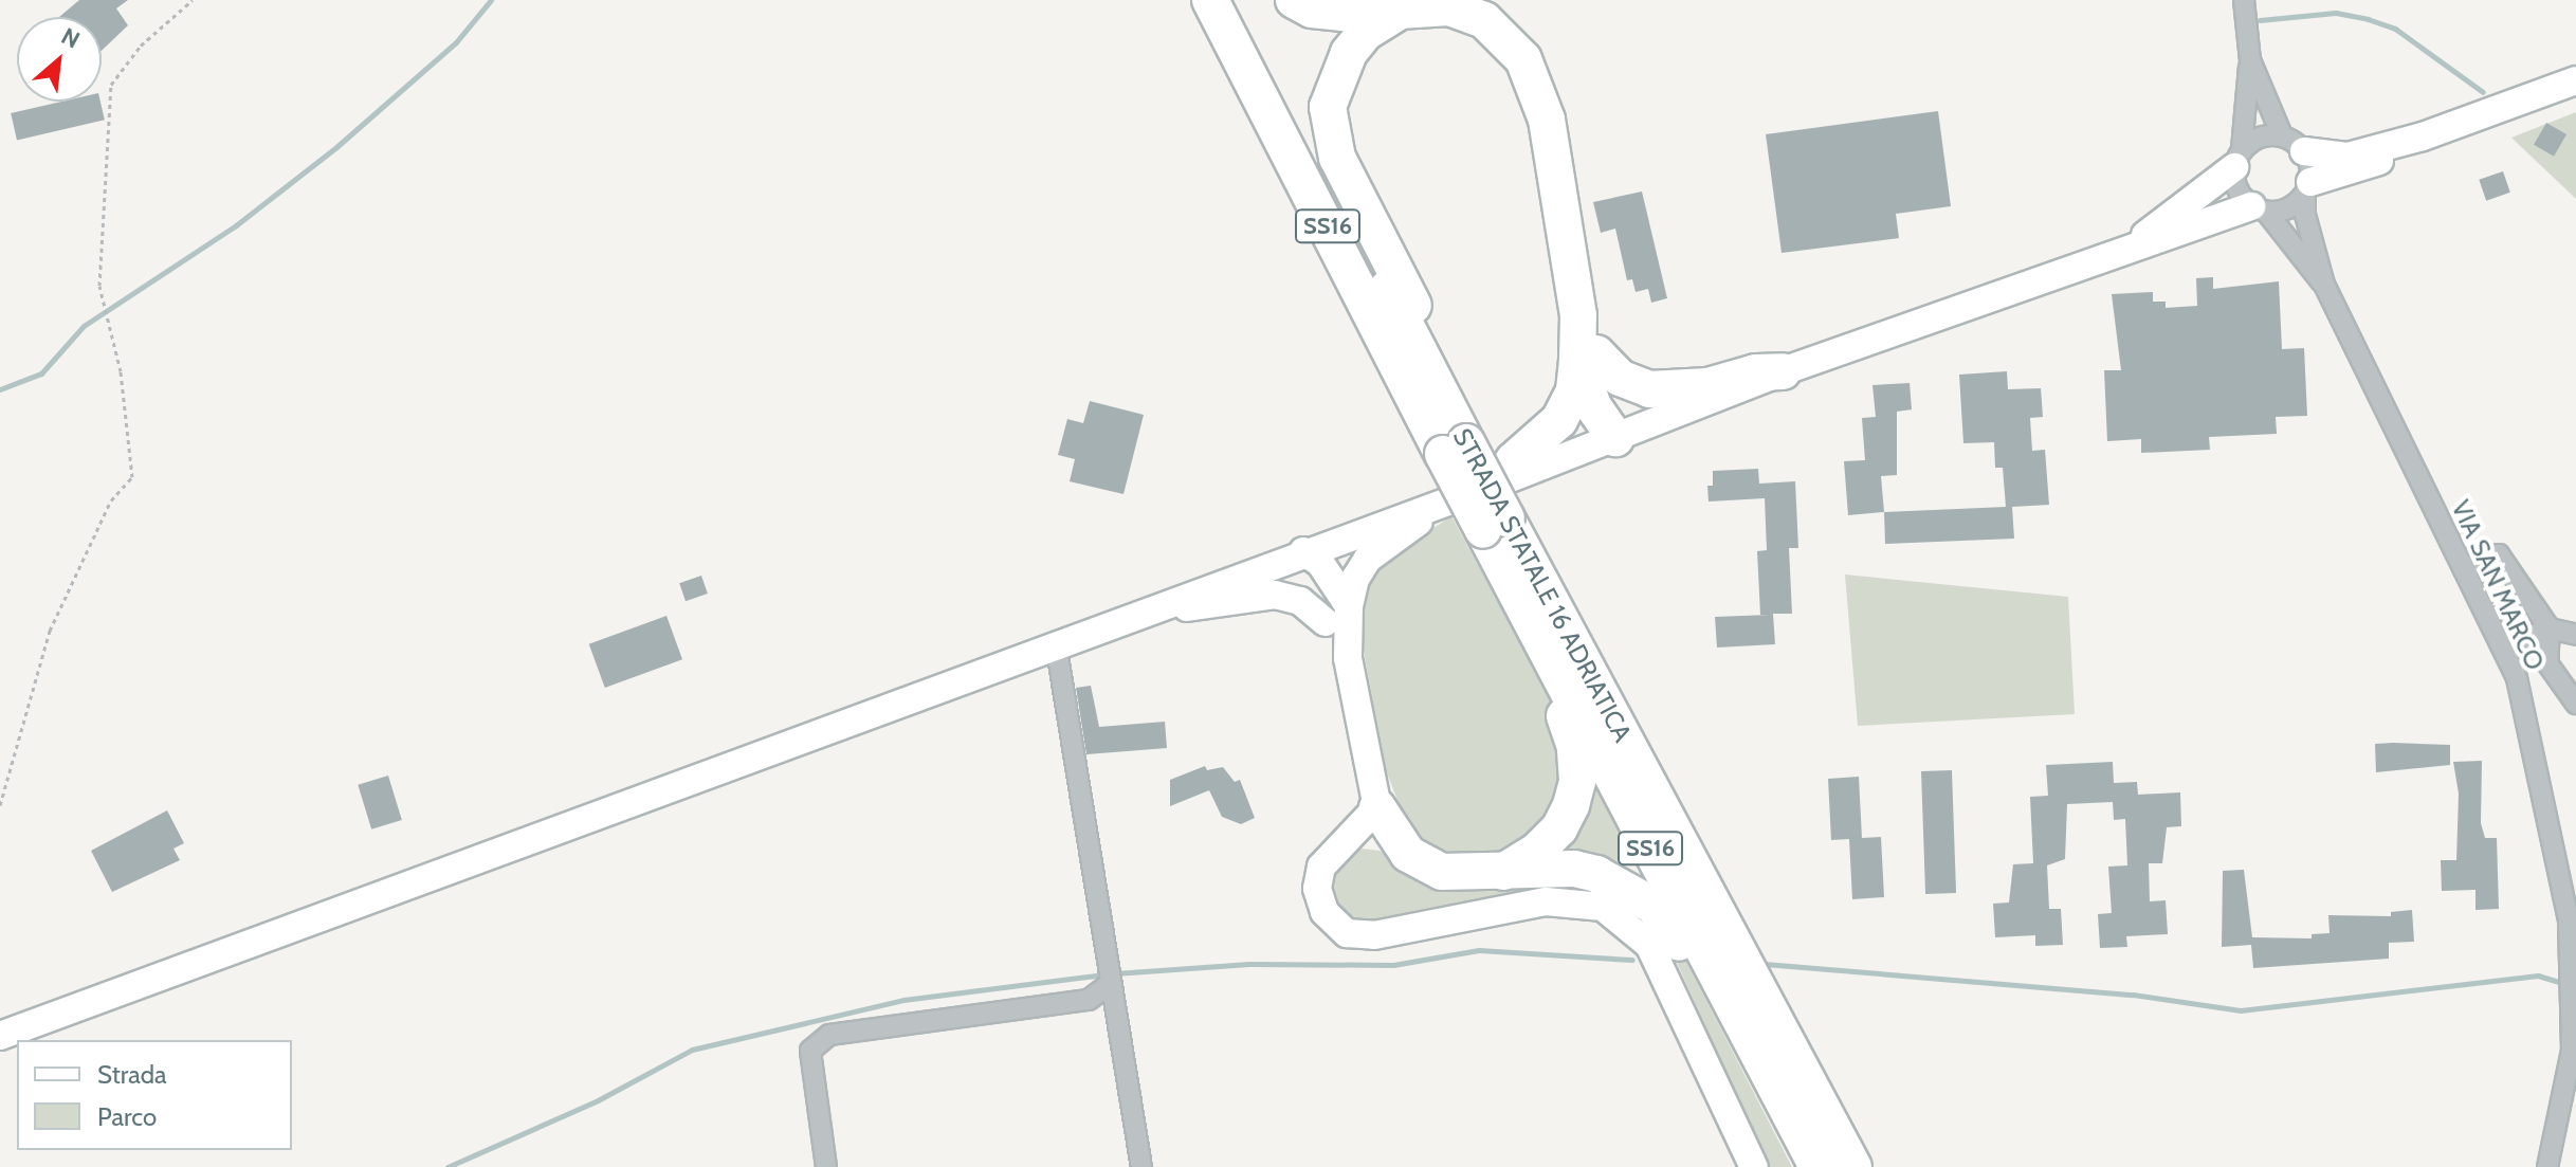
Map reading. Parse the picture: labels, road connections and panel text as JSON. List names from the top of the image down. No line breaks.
{"streets":{"highway":["SS16","STRADA STATALE 16 ADRIATICA"],"street":["VIA SAN MARCO"]},"legend":["Strada","Parco"],"north":"top right"}
